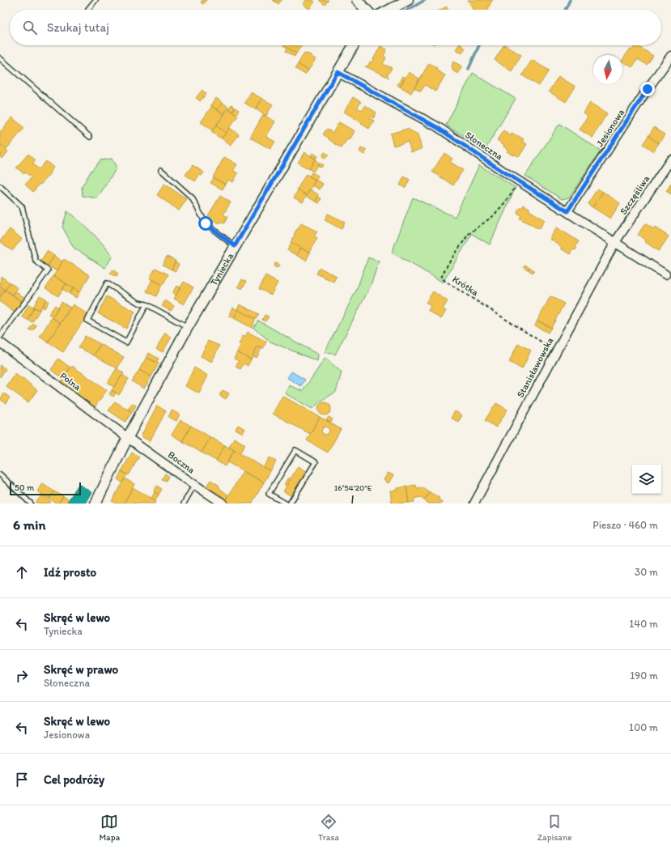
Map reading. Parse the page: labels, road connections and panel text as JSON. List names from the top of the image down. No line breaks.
{"streets":{"street":["Jesionowa","Słoneczna","Szczęśliwa","Tyniecka","Stanisławowska","Polna","Boczna"],"path":["Krótka"]},"crossings":[["Jesionowa","Słoneczna"],["Słoneczna","Szczęśliwa"],["Słoneczna","Tyniecka"],["Słoneczna","Krótka"],["Słoneczna","Stanisławowska"],["Szczęśliwa","Stanisławowska"],["Tyniecka","Polna"],["Tyniecka","Boczna"],["Krótka","Stanisławowska"],["Polna","Boczna"]],"scale_bar":"50 m","north":"bottom","page":{"search":"Szukaj tutaj","scale":"50 m","heading":["6 min","Pieszo · 460 m"],"list":[["Idź prosto","30 m"],["Skręć w lewo","Tyniecka","140 m"],["Skręć w prawo","Słoneczna","190 m"],["Skręć w lewo","Jesionowa","100 m"],"Cel podróży"],"nav":["Mapa","Trasa","Zapisane"]},"coordinates":["16°54'20\"E"]}
